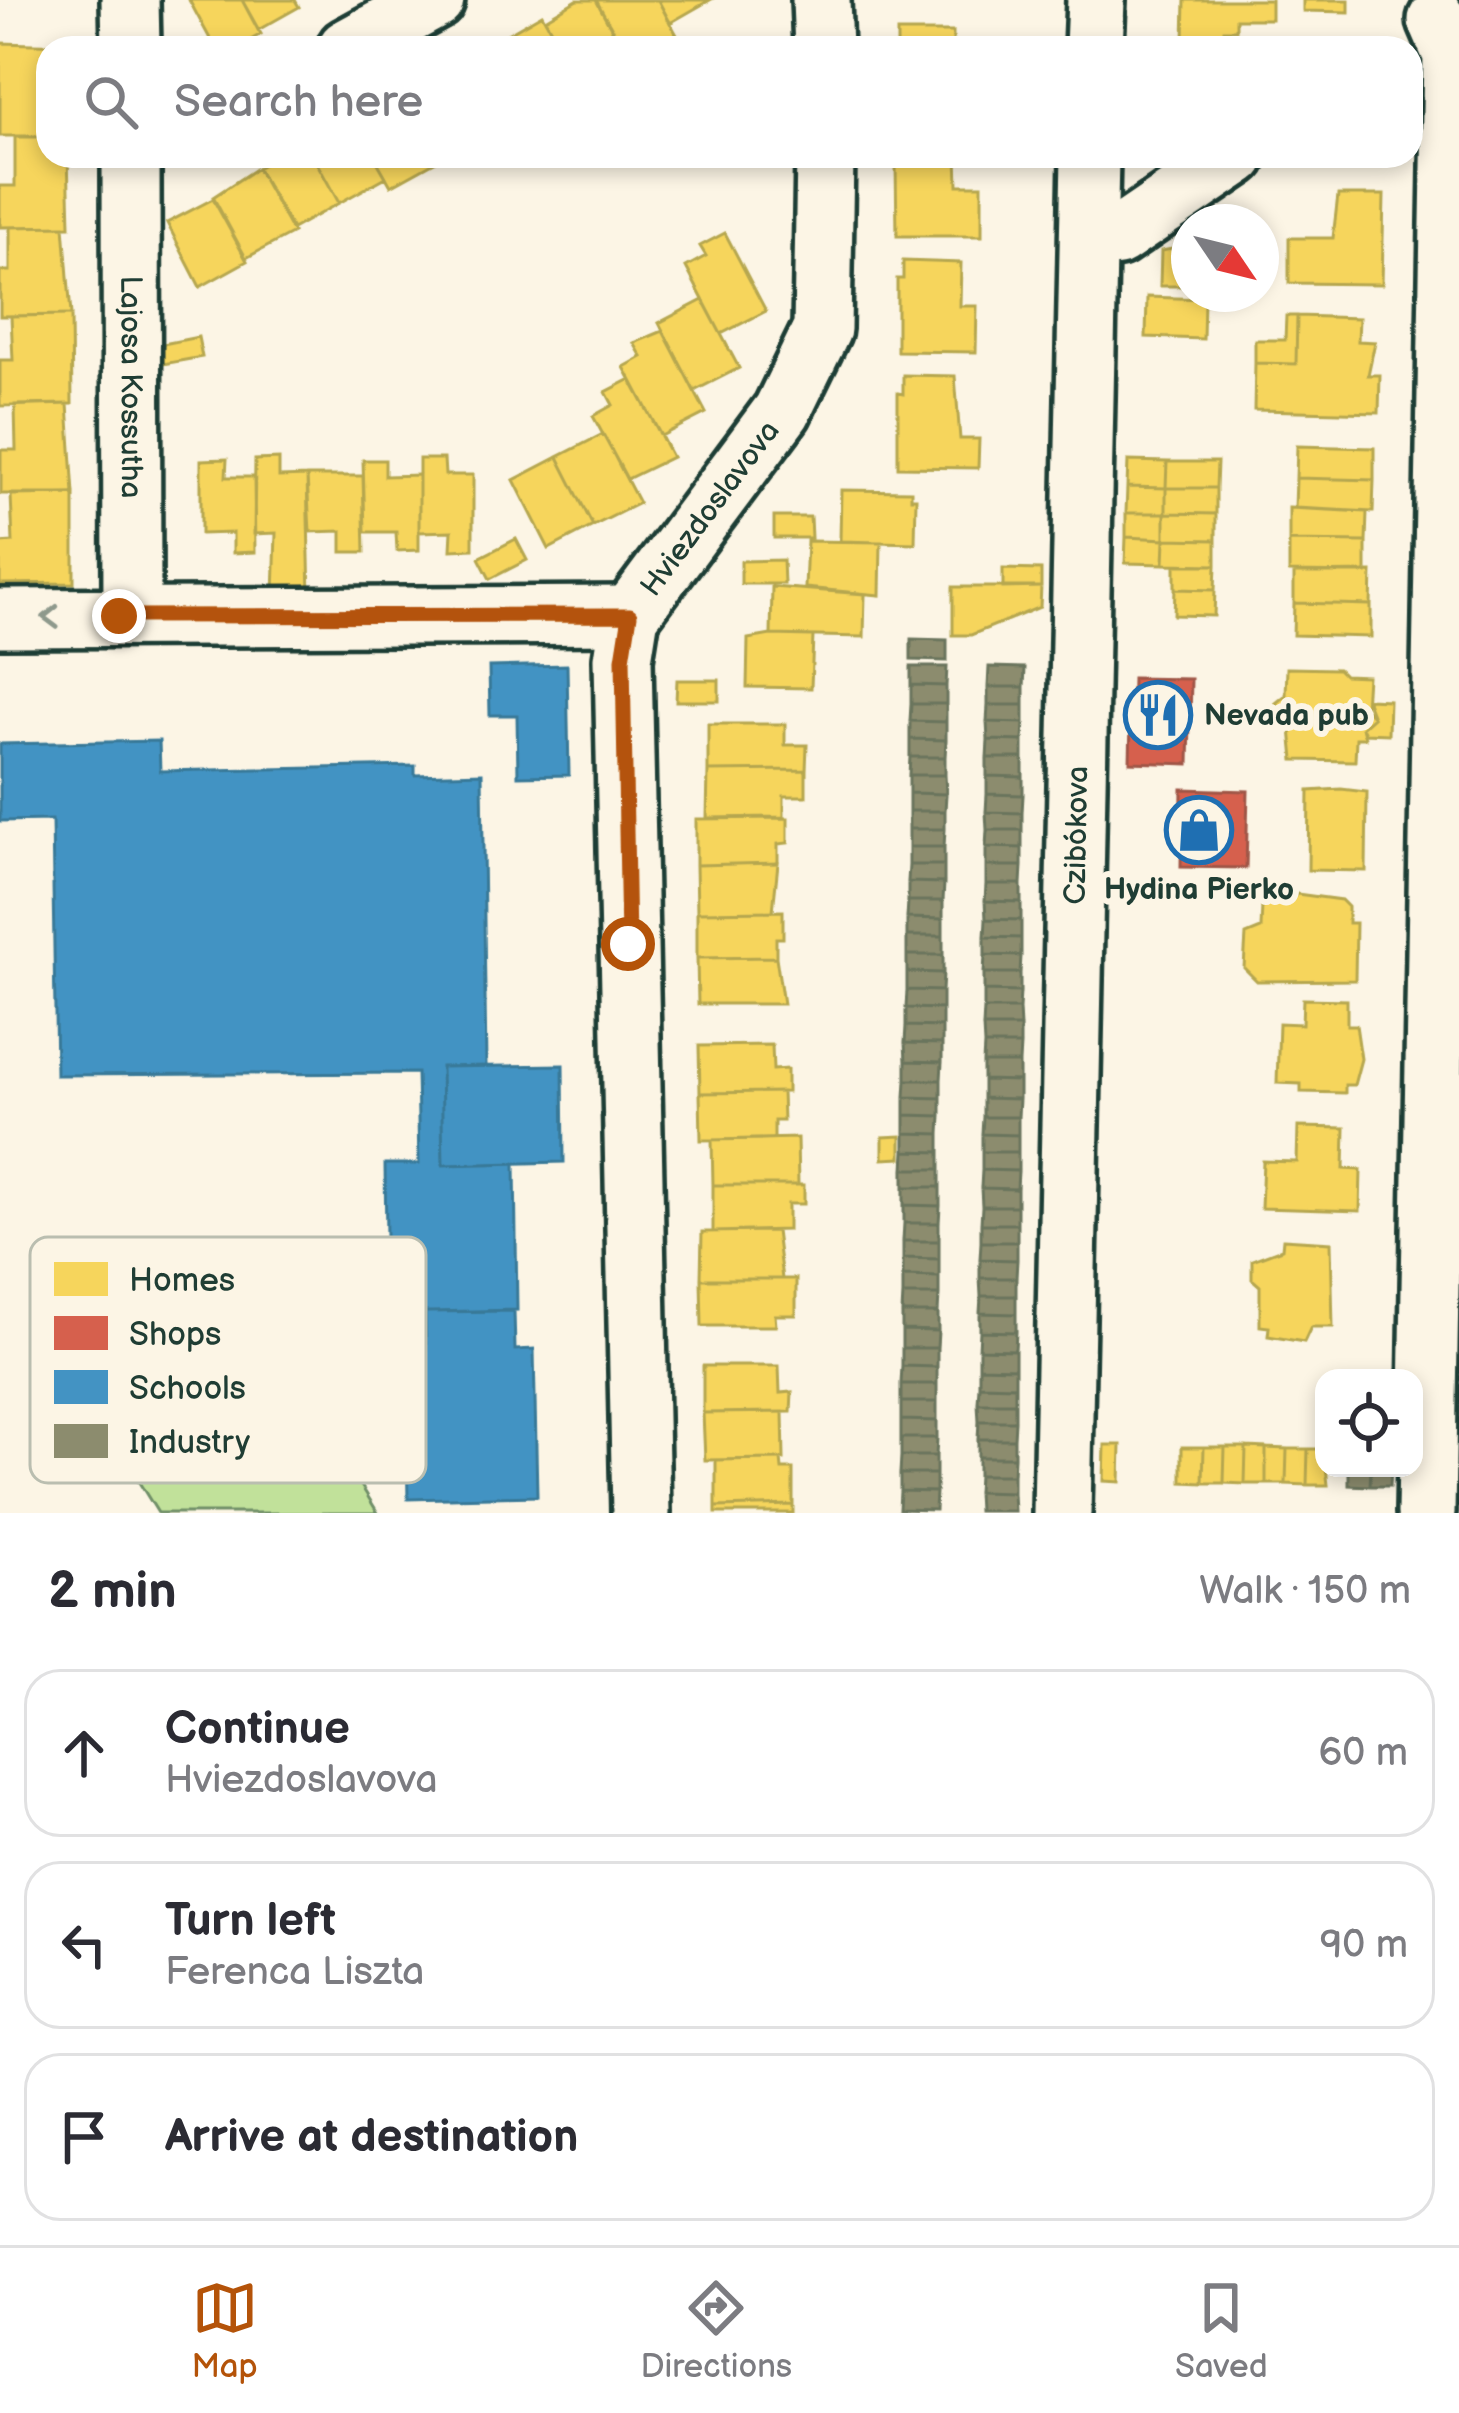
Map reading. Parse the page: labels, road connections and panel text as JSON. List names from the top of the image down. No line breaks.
{"streets":{"street":["Lajosa Kossutha","Hviezdoslavova","Czibókova"]},"places":{"restaurant":["Nevada pub"],"shop":["Hydina Pierko"]},"legend":["Homes","Shops","Schools","Industry"],"north":"bottom right","page":{"search":"Search here","heading":["2 min","Walk · 150 m"],"list":[["Continue","Hviezdoslavova","60 m"],["Turn left","Ferenca Liszta","90 m"],"Arrive at destination"],"nav":["Map","Directions","Saved"]}}
